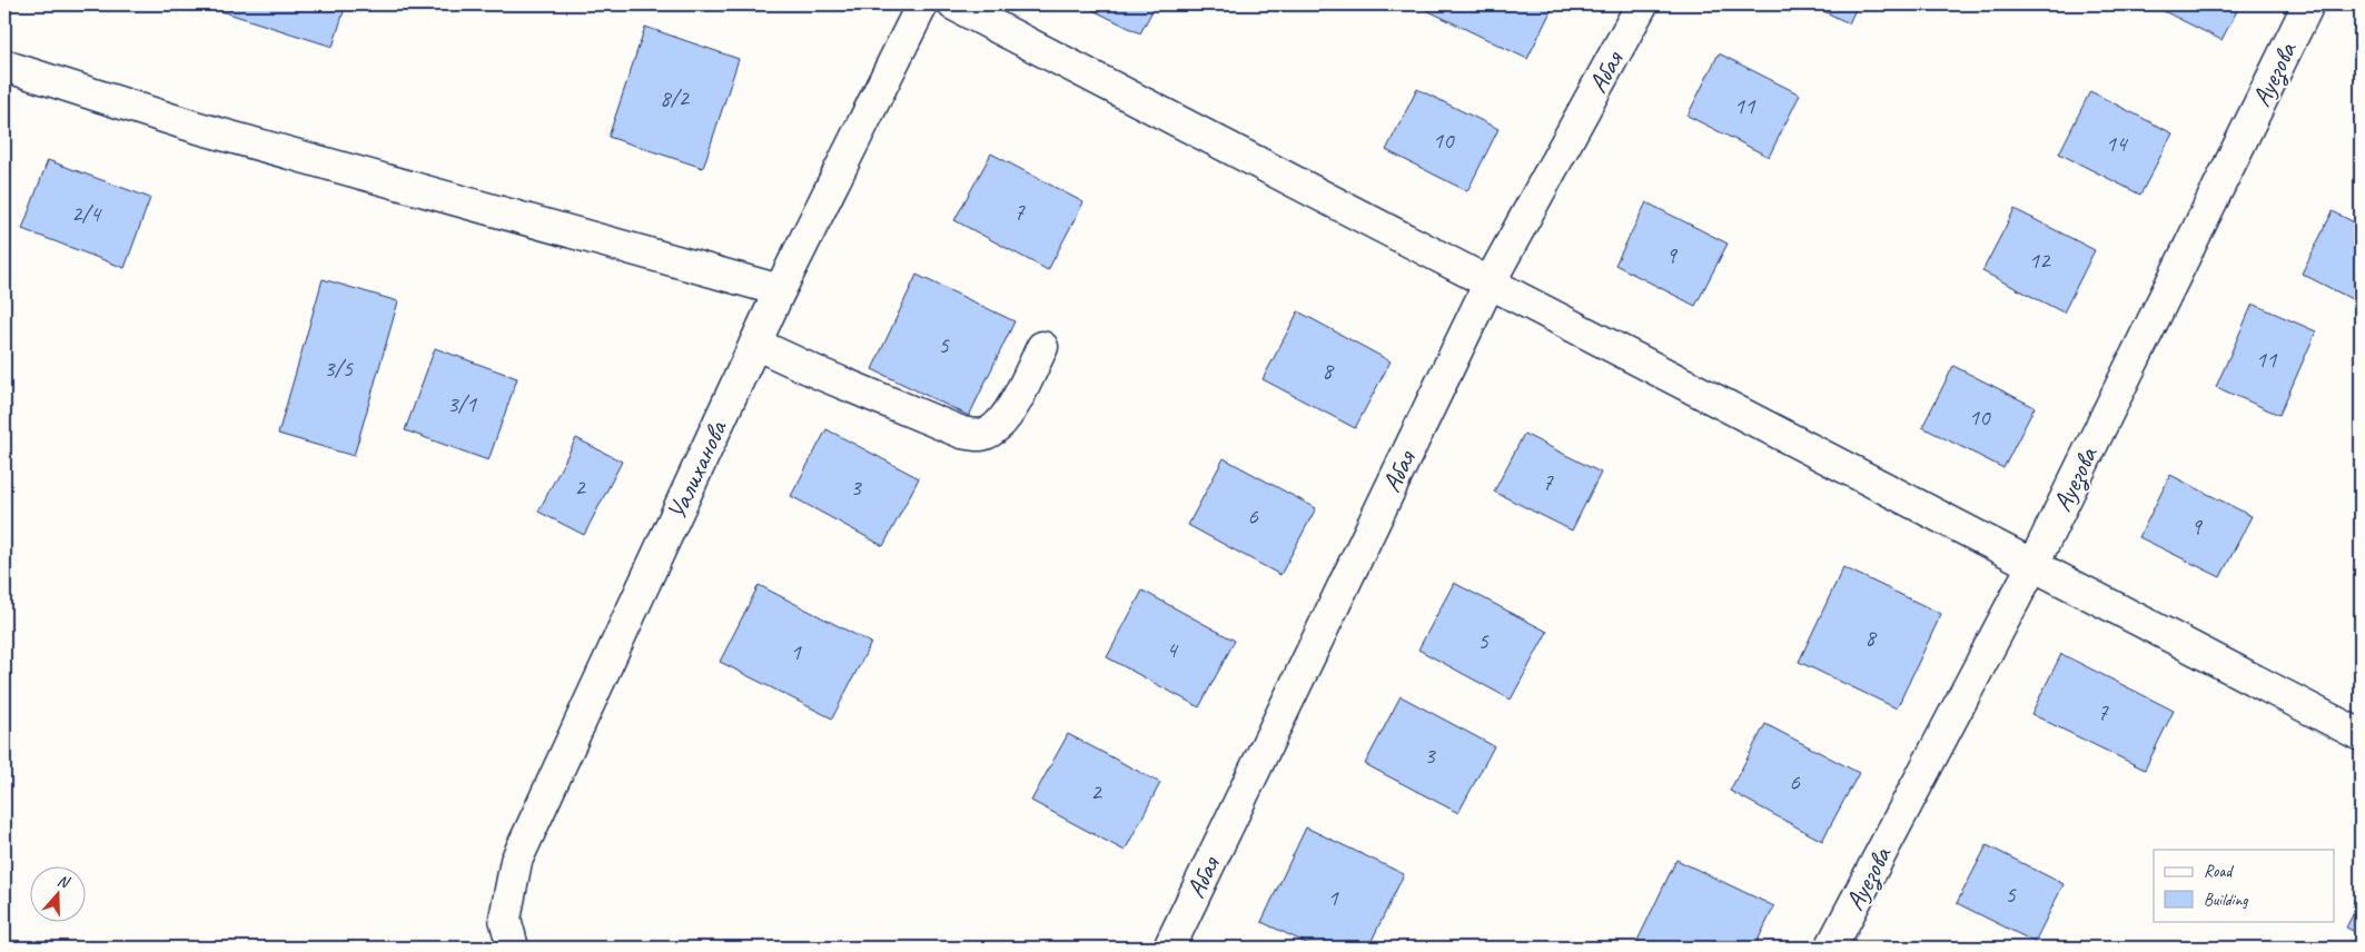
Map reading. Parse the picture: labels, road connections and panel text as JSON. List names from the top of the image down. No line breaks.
{"streets":{"street":["Абая","Ауезова","Уалиханова"]},"house_numbers":["8/2","11","10","14","7","2/4","9","12","5","11","3/5","8","3/1","10","7","2","3","6","9","8","5","4","1","7","3","6","2","5","1"],"legend":["Road","Building"],"north":"top"}
